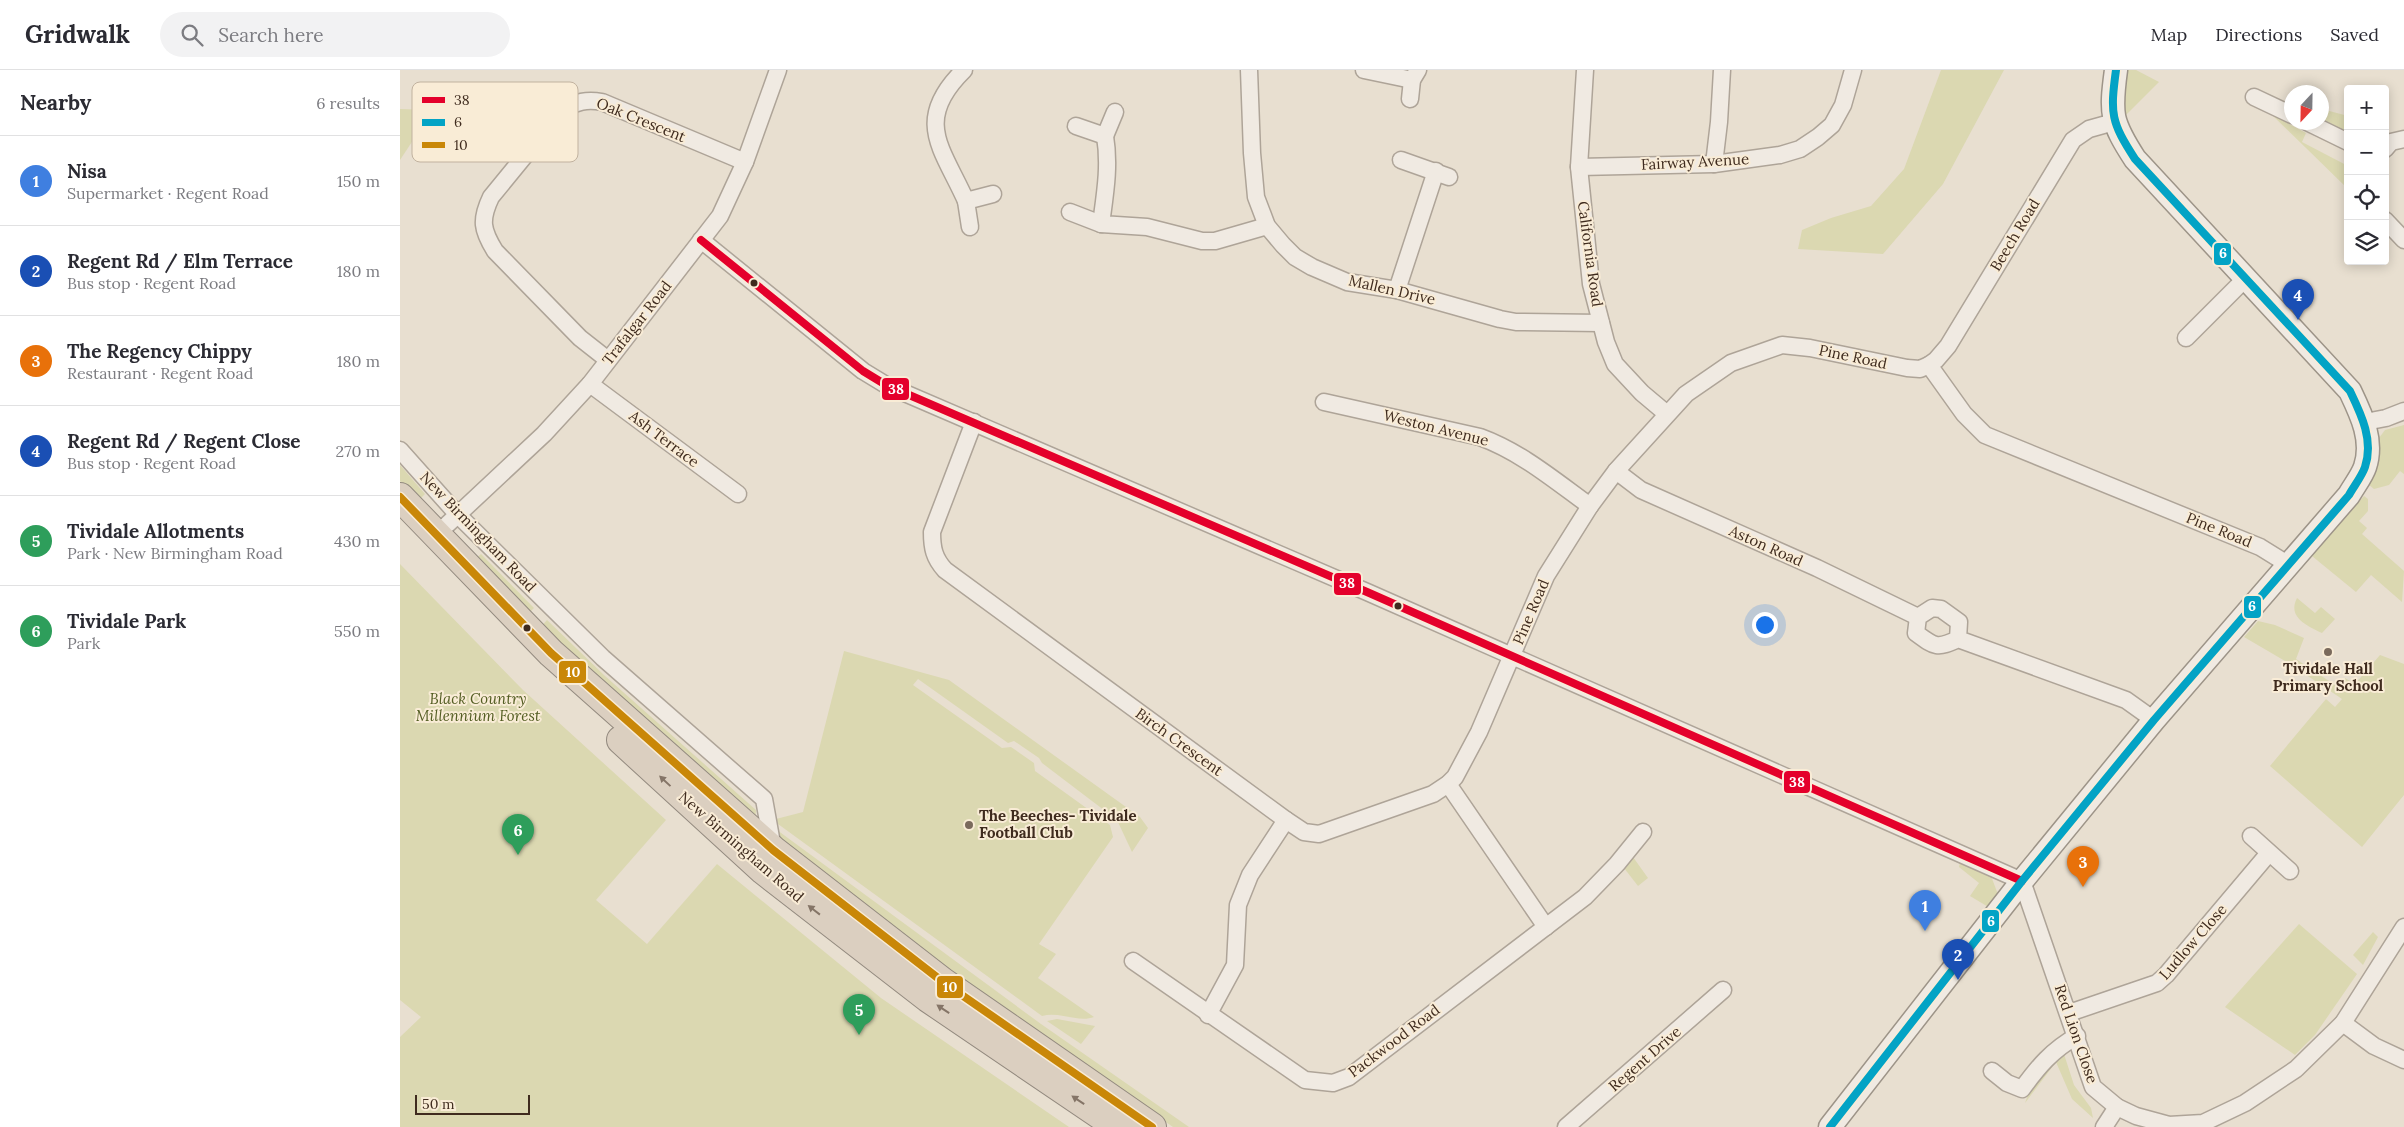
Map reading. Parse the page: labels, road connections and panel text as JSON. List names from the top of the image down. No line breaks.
{"streets":{"highway":["New Birmingham Road"],"street":["Oak Crescent","Fairway Avenue","Beech Road","California Road","Mallen Drive","Trafalgar Road","Pine Road","Weston Avenue","Ash Terrace","Aston Road","Birch Crescent","Ludlow Close","Red Lion Close","Packwood Road","Regent Drive"]},"crossings":[["Oak Crescent","Trafalgar Road"],["Fairway Avenue","California Road"],["Beech Road","Pine Road"],["California Road","Mallen Drive"],["California Road","Pine Road"],["Trafalgar Road","Ash Terrace"],["Trafalgar Road","New Birmingham Road"],["Pine Road","Weston Avenue"],["Pine Road","Aston Road"],["Pine Road","Birch Crescent"],["Ludlow Close","Red Lion Close"]],"parks":["Black Country Millennium Forest"],"places":["Tividale Hall Primary School","The Beeches- Tividale Football Club"],"lines":["transit line 6","transit line 38","transit line 10"],"legend":["38","6","10"],"scale_bar":"50 m","north":"bottom","page":{"header":"Gridwalk","search":"Search here","nav":["Map","Directions","Saved"],"heading":["Nearby","6 results"],"map_buttons":["+","−"],"list":[{"mark":"1","name":"Nisa","note":"Supermarket · Regent Road","value":"150 m"},{"mark":"2","name":"Regent Rd / Elm Terrace","note":"Bus stop · Regent Road","value":"180 m"},{"mark":"3","name":"The Regency Chippy","note":"Restaurant · Regent Road","value":"180 m"},{"mark":"4","name":"Regent Rd / Regent Close","note":"Bus stop · Regent Road","value":"270 m"},{"mark":"5","name":"Tividale Allotments","note":"Park · New Birmingham Road","value":"430 m"},{"mark":"6","name":"Tividale Park","note":"Park","value":"550 m"}],"pins":["4","6","3","1","2","5"],"scale":"50 m"}}
